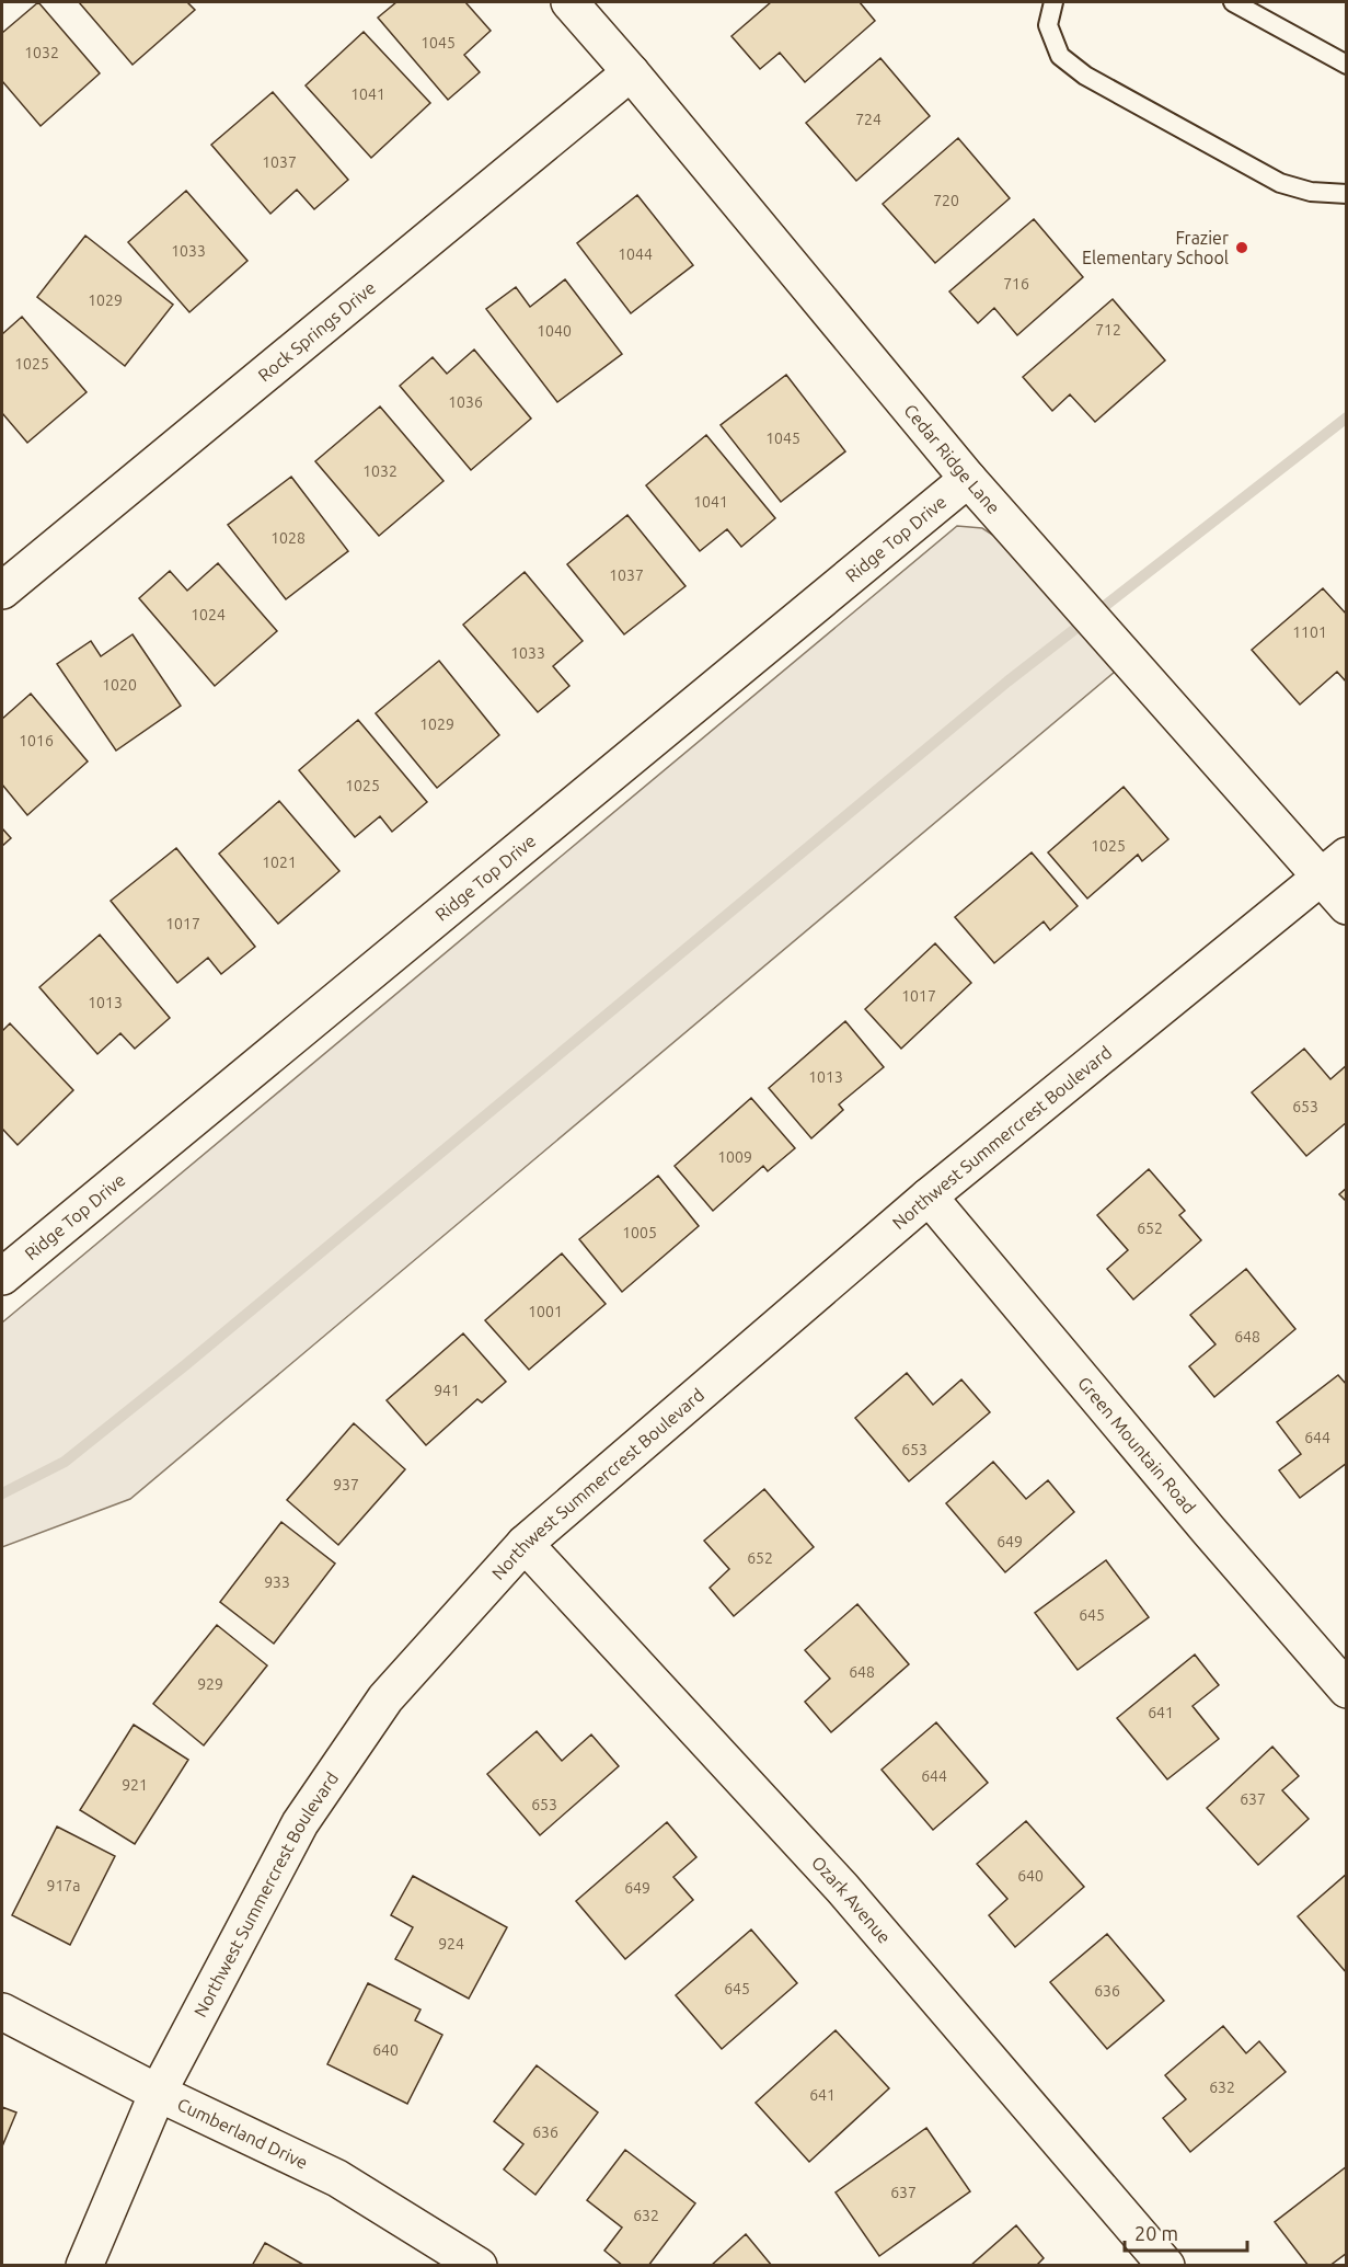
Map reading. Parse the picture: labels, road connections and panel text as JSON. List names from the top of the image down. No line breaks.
{"streets":{"street":["Rock Springs Drive","Cedar Ridge Lane","Ridge Top Drive","Northwest Summercrest Boulevard","Green Mountain Road","Ozark Avenue","Cumberland Drive"]},"crossings":[["Rock Springs Drive","Cedar Ridge Lane"],["Cedar Ridge Lane","Ridge Top Drive"],["Cedar Ridge Lane","Northwest Summercrest Boulevard"],["Northwest Summercrest Boulevard","Green Mountain Road"],["Northwest Summercrest Boulevard","Ozark Avenue"],["Northwest Summercrest Boulevard","Cumberland Drive"]],"places":["Frazier Elementary School"],"house_numbers":["1045","1032","1041","724","1037","720","1033","1044","716","1029","712","1040","1025","1036","1045","1032","1041","1028","1037","1024","1101","1033","1020","1029","1016","1025","1025","1021","1017","1017","1013","1013","653","1009","652","1005","1001","648","941","644","653","937","649","652","933","645","648","929","641","644","921","637","653","640","917a","649","924","645","636","640","632","641","636","637","632"],"scale_bar":"20 m"}
